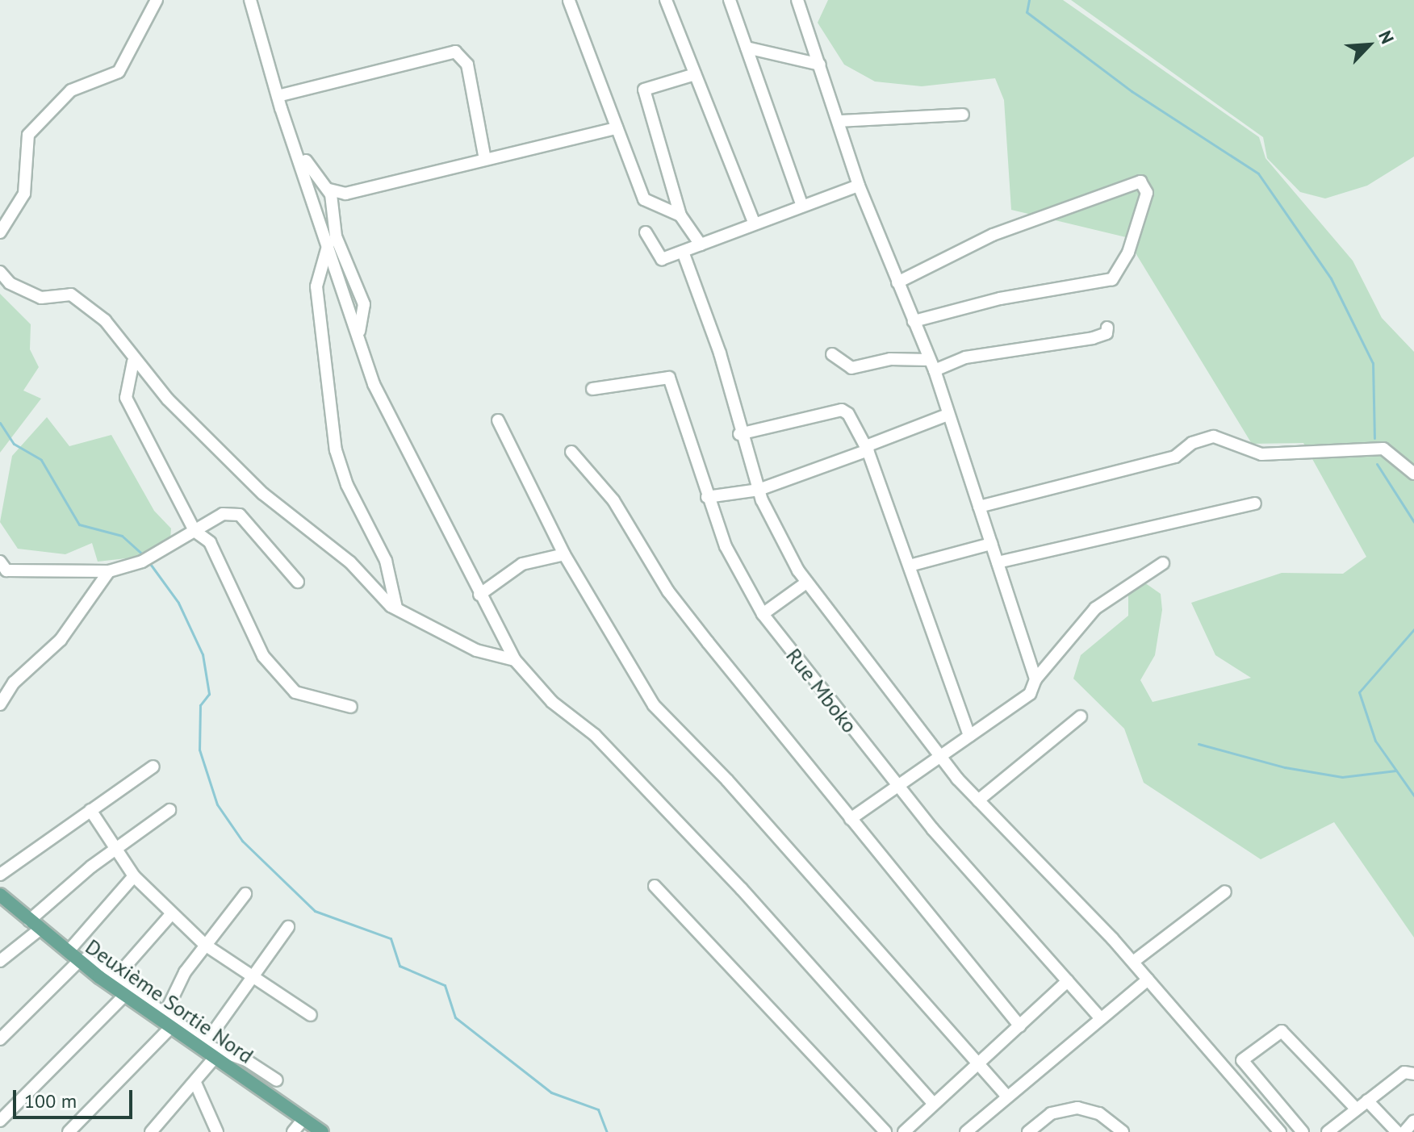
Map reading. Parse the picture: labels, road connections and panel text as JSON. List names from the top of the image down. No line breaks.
{"streets":{"main road":["Deuxième Sortie Nord"],"street":["Rue Mboko"]},"scale_bar":"100 m","north":"top right"}
